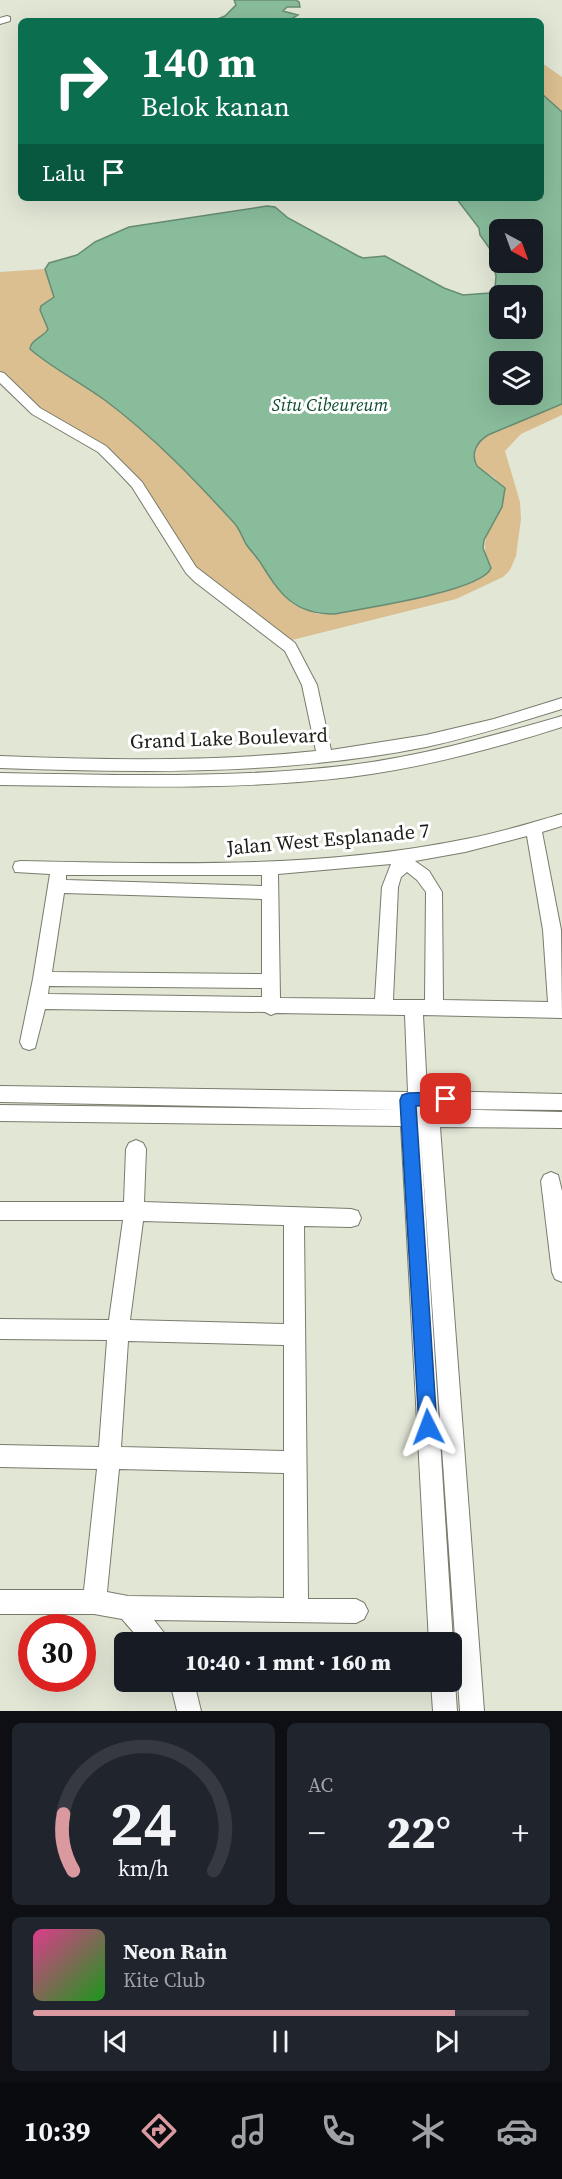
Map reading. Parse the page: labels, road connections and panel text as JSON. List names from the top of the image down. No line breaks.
{"streets":{"street":["Grand Lake Boulevard","Jalan West Esplanade 7"]},"water":["Situ Cibeureum"],"north":"bottom right","page":{"turn":["140 m","Belok kanan"],"then":"Lalu","limit":"30","trip":"10:40 · 1 mnt · 160 m","tile":"AC","heat":["−","22°","+"],"song":["Neon Rain","Kite Club"],"tabs":"10:39","gauge":["24","km/h"]}}
